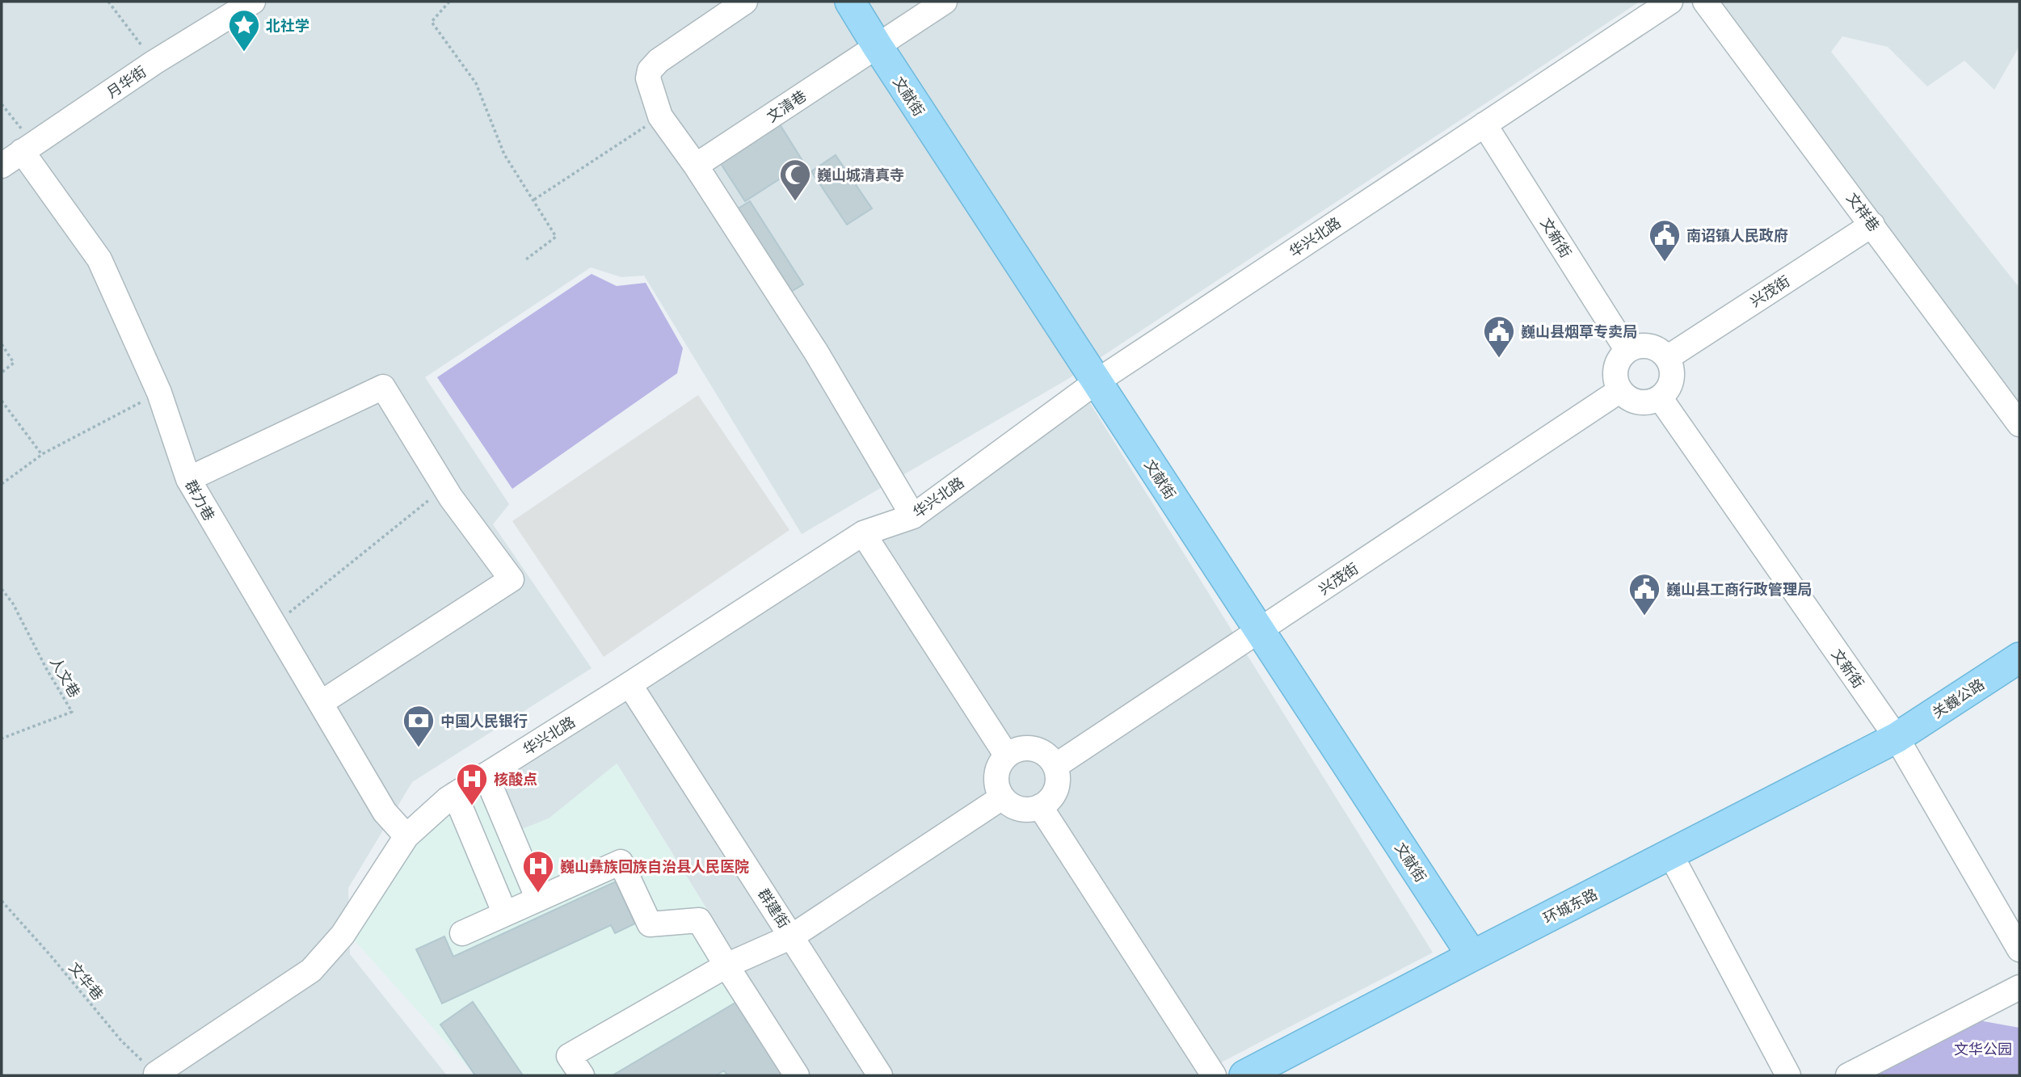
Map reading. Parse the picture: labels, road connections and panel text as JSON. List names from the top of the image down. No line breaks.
{"streets":{"main road":["文献街","关巍公路","环城东路"],"street":["月华街","文清巷","文祥巷","华兴北路","文新街","兴茂街","群力巷","群建街"],"path":["人文巷","文华巷"]},"crossings":[["月华街","群力巷"],["文献街","文清巷"],["文献街","华兴北路"],["文献街","兴茂街"],["文献街","环城东路"],["文祥巷","兴茂街"],["华兴北路","文新街"],["华兴北路","群力巷"],["华兴北路","群建街"],["华兴北路","文华巷"],["文新街","兴茂街"],["文新街","关巍公路"],["文新街","环城东路"],["关巍公路","环城东路"]],"parks":["文华公园"],"places":{"place":["北社学"],"mosque":["巍山城清真寺"],"public building":["南诏镇人民政府","巍山县烟草专卖局","巍山县工商行政管理局"],"bank":["中国人民银行"],"hospital":["核酸点","巍山彝族回族自治县人民医院"]}}
